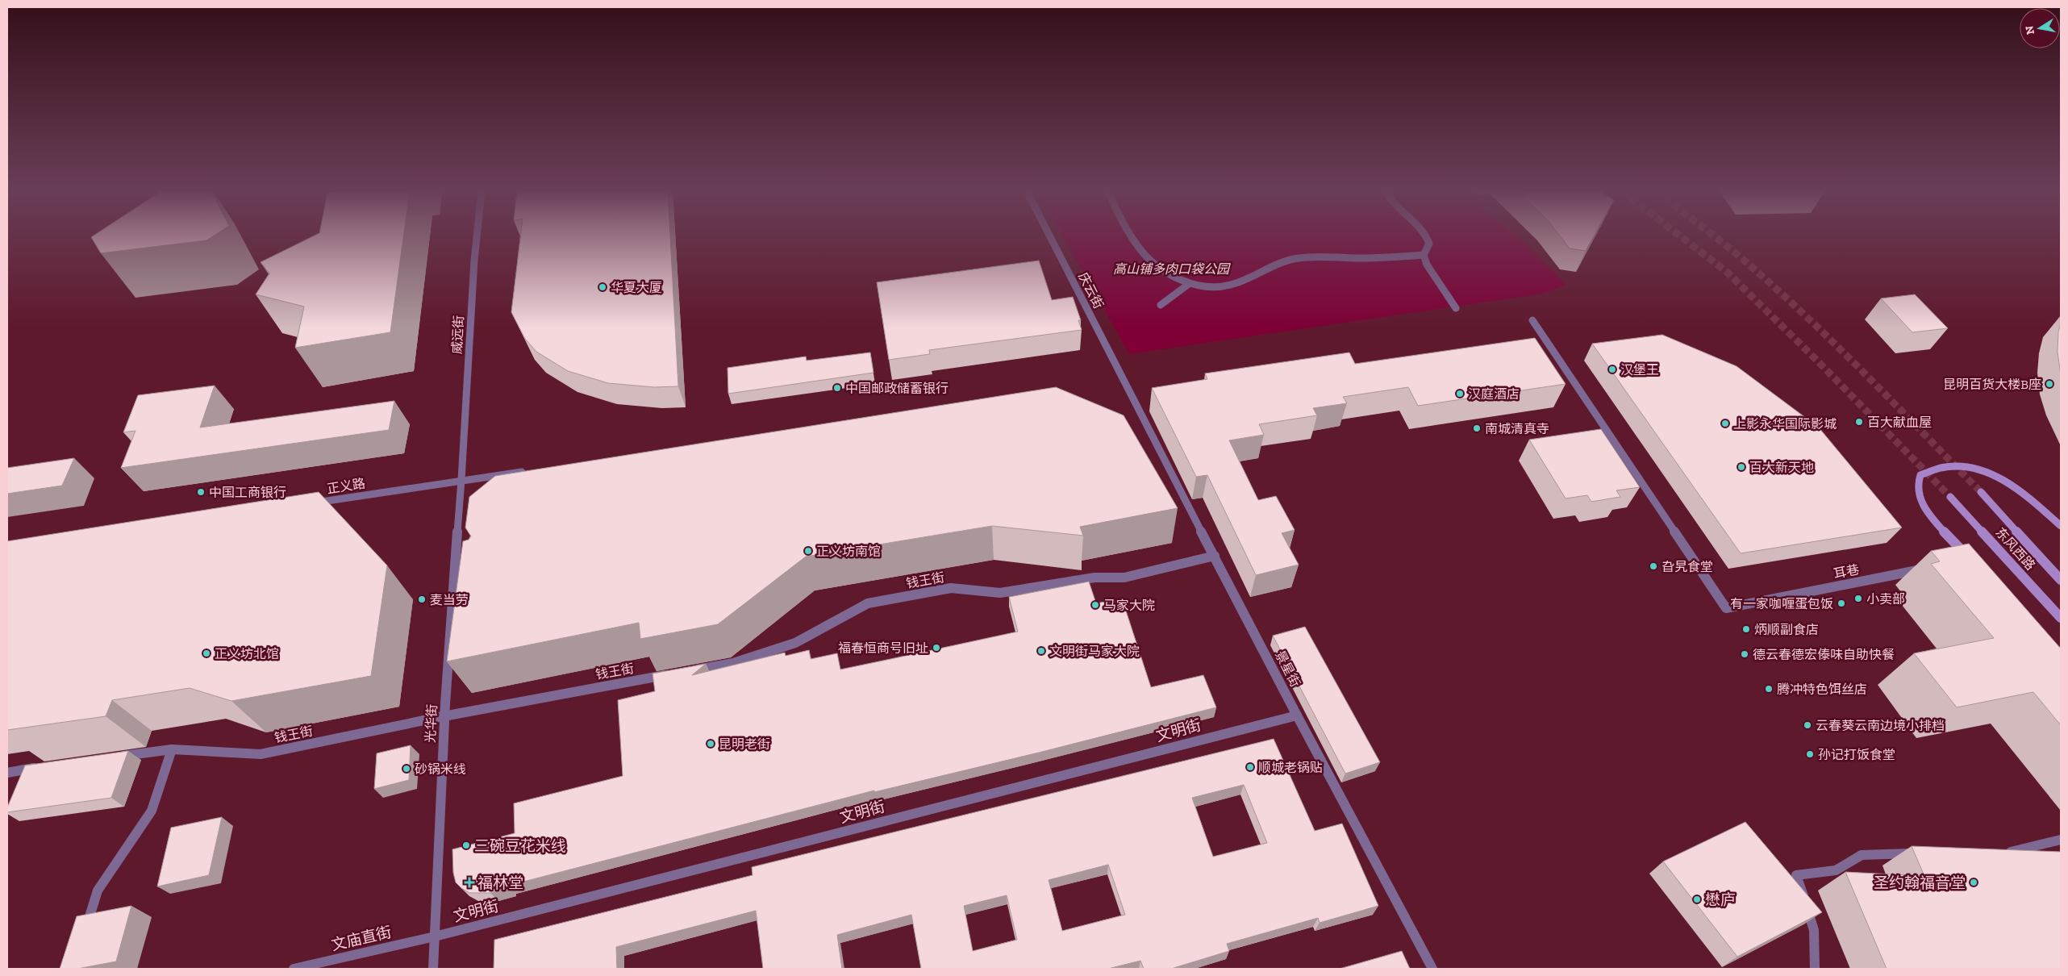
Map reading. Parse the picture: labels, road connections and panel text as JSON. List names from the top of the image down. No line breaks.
{"streets":{"main road":["东风西路"],"street":["庆云街","威远街","正义路","耳巷","钱王街","景星街","光华街","文明街","文庙直街"]},"crossings":[["庆云街","景星街"],["威远街","正义路"],["威远街","光华街"],["正义路","光华街"],["钱王街","景星街"],["钱王街","光华街"],["景星街","文明街"],["光华街","文明街"],["光华街","文庙直街"],["文明街","文庙直街"]],"parks":["高山铺多肉口袋公园"],"places":{"other":["华夏大厦","汉堡王","昆明百货大楼B座","中国邮政储蓄银行","汉庭酒店","百大献血屋","上影永华国际影城","南城清真寺","百大新天地","中国工商银行","正义坊南馆","旮旯食堂","小卖部","麦当劳","有一家咖喱蛋包饭","马家大院","炳顺副食店","福春恒商号旧址","文明街马家大院","正义坊北馆","德云春德宏傣味自助快餐","腾冲特色饵丝店","云春葵云南边境小排档","昆明老街","孙记打饭食堂","顺城老锅贴","砂锅米线","三碗豆花米线","圣约翰福音堂","懋庐"],"health":["福林堂"]},"north":"left"}
